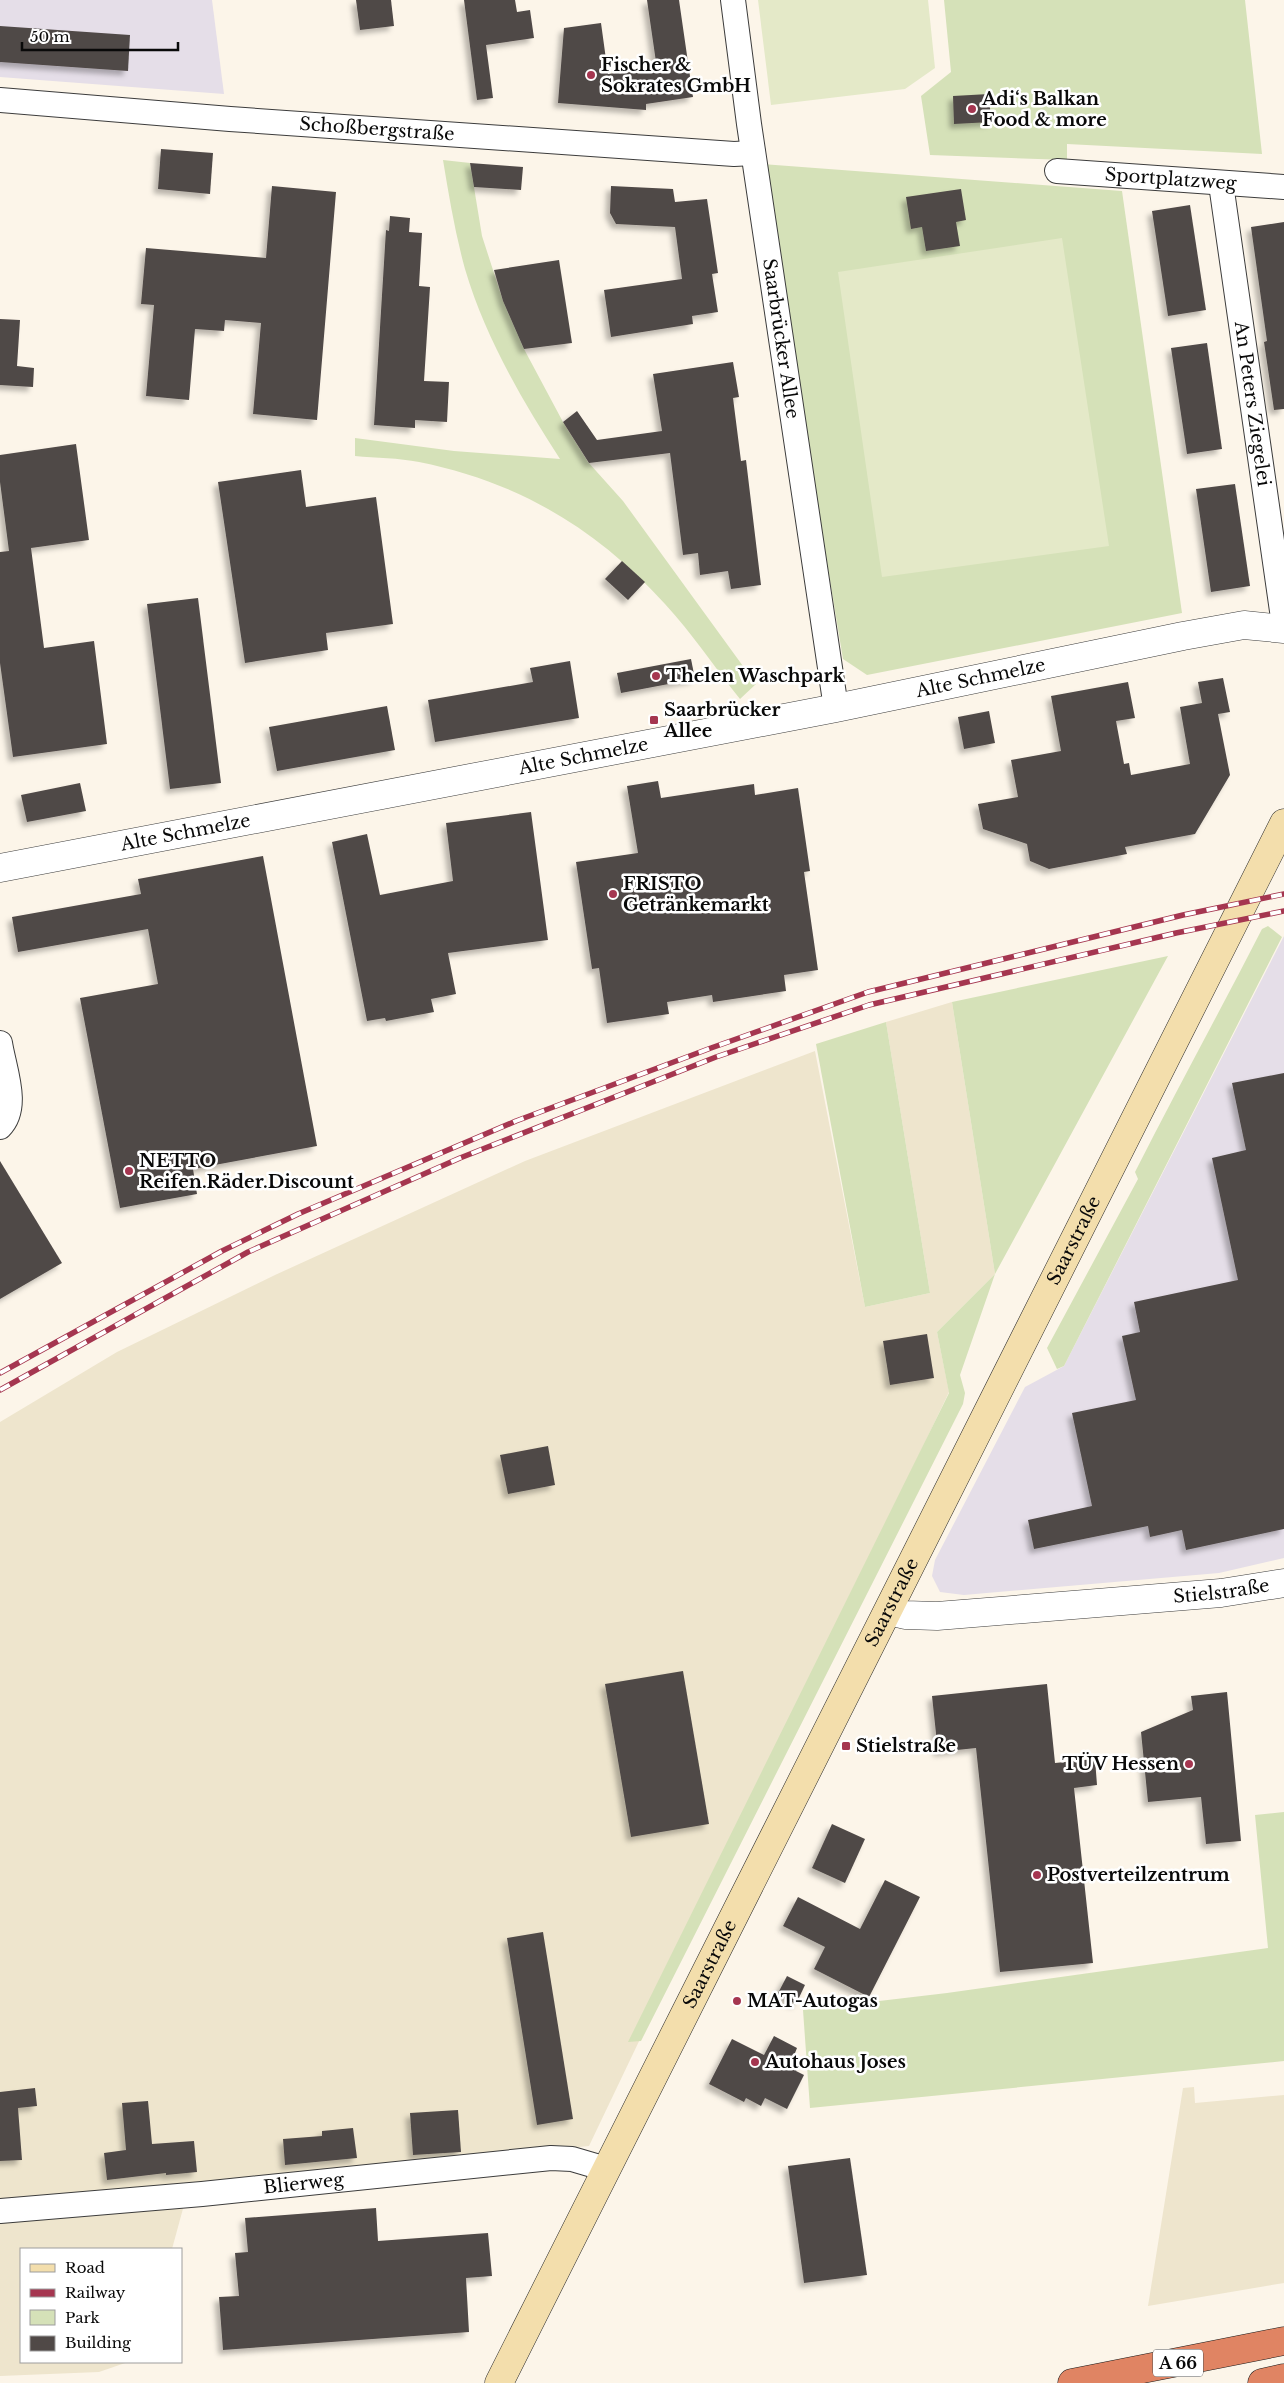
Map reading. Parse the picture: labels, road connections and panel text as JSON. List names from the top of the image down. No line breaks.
{"streets":{"highway":["A 66"],"main road":["Saarstraße"],"street":["Schoßbergstraße","Sportplatzweg","Saarbrücker Allee","An Peters Ziegelei","Alte Schmelze","Stielstraße","Blierweg"]},"crossings":[["Schoßbergstraße","Saarbrücker Allee"],["Sportplatzweg","An Peters Ziegelei"],["Saarbrücker Allee","Alte Schmelze"],["Saarstraße","Stielstraße"],["Saarstraße","Blierweg"]],"places":{"other":["Fischer & Sokrates GmbH","Adi‘s Balkan Food & more","Thelen Waschpark","FRISTO Getränkemarkt","NETTO Reifen.Räder.Discount","TÜV Hessen","Postverteilzentrum","MAT-Autogas","Autohaus Joses"],"transit":["Saarbrücker Allee","Stielstraße"]},"legend":["Road","Railway","Park","Building"],"scale_bar":"50 m"}
